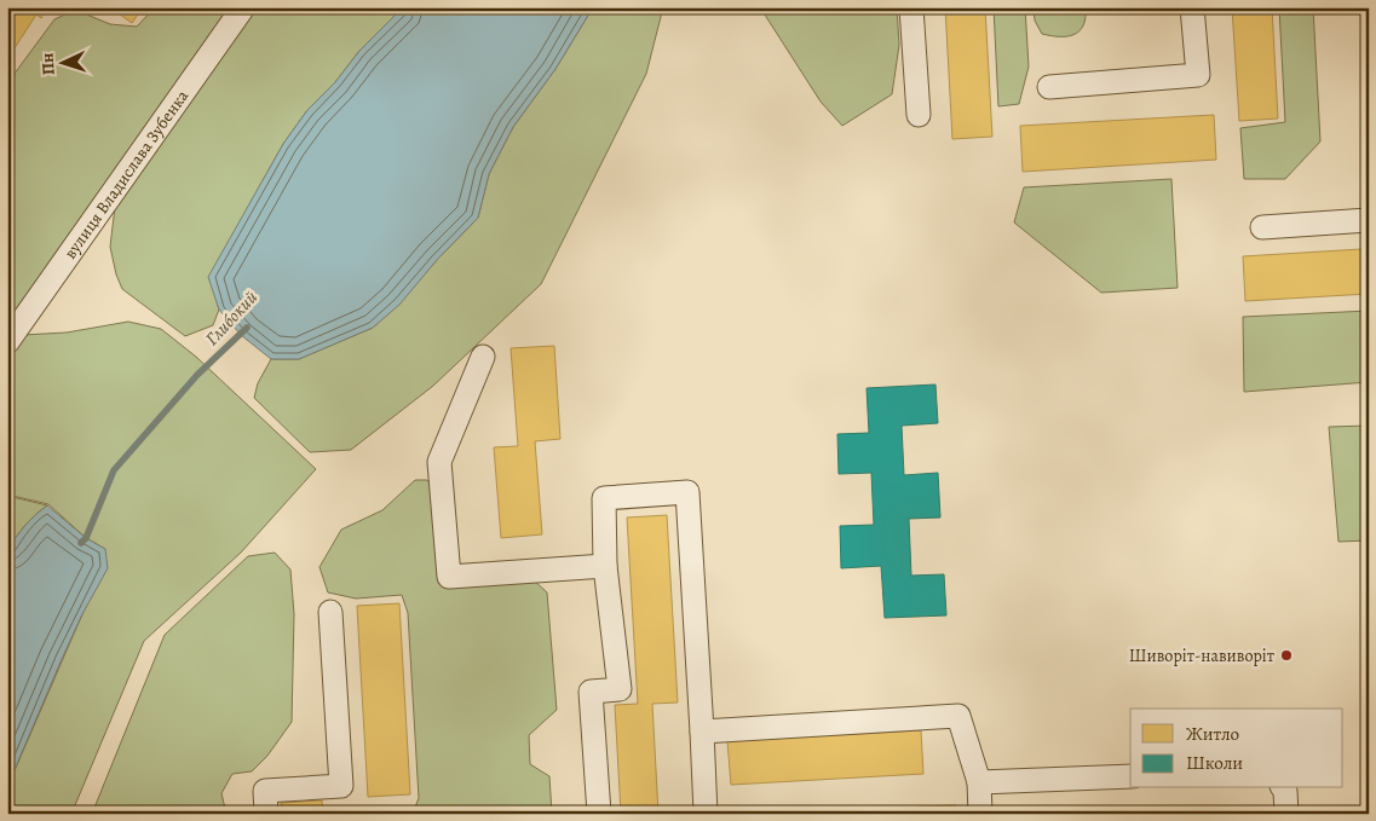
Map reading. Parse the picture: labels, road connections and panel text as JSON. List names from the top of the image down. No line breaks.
{"streets":{"street":["вулиця Владислава Зубенка"]},"water":["Глибокий"],"places":["Шиворіт-навиворіт"],"legend":["Житло","Школи"],"north":"left"}
